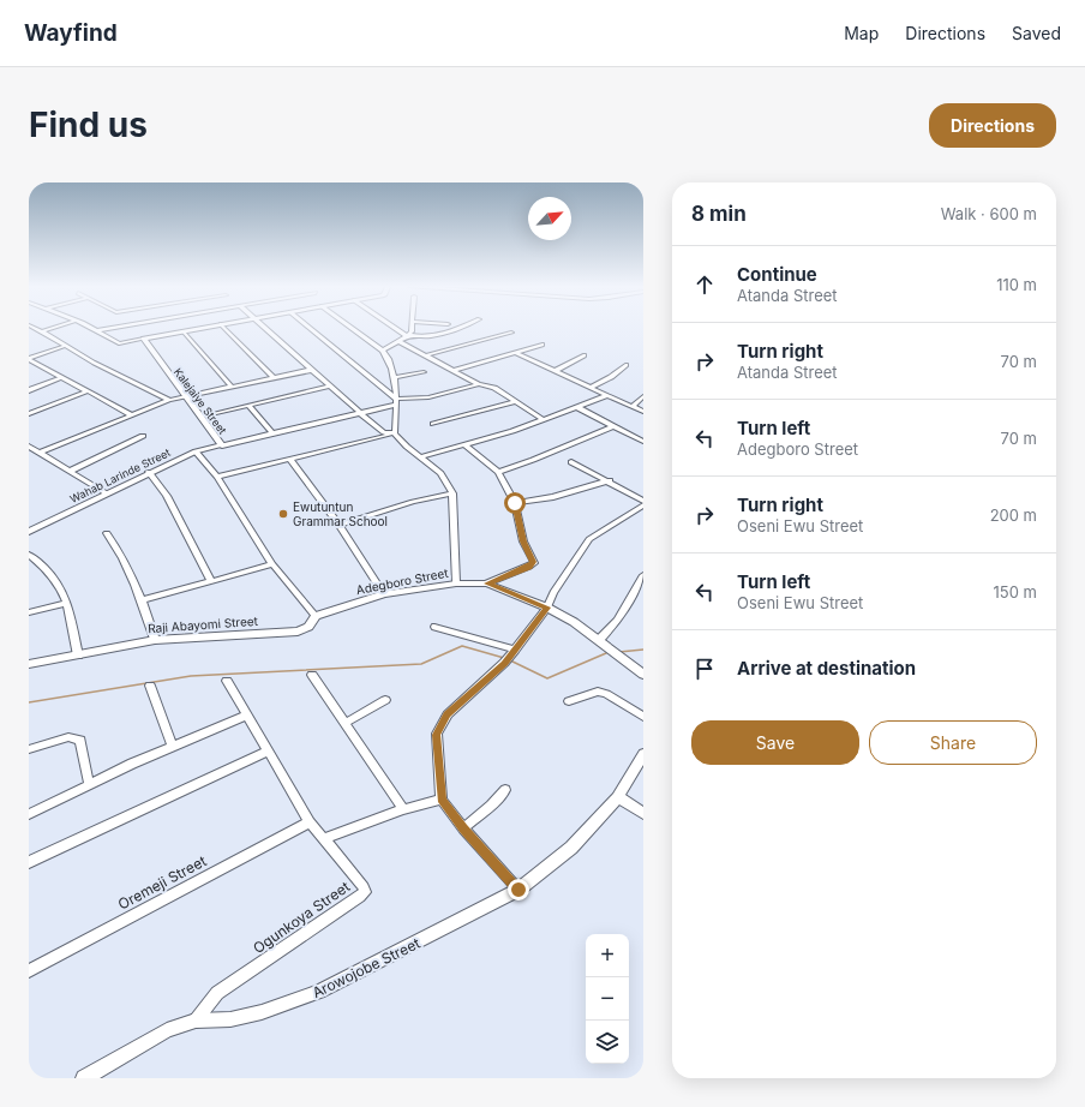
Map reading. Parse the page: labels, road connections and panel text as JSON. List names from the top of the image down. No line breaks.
{"streets":{"street":["Kalejaiye Street","Wahab Larinde Street","Adegboro Street","Raji Abayomi Street","Oremeji Street","Ogunkoya Street","Arowojobe Street"]},"crossings":[["Kalejaiye Street","Wahab Larinde Street"],["Adegboro Street","Raji Abayomi Street"],["Oremeji Street","Ogunkoya Street"],["Ogunkoya Street","Arowojobe Street"]],"places":["Ewutuntun Grammar School"],"north":"top right","page":{"header":"Wayfind","nav":["Map","Directions","Saved"],"buttons":["Directions",["Save","Share"]],"title":"Find us","heading":["8 min","Walk · 600 m"],"list":[["Continue","Atanda Street","110 m"],["Turn right","Atanda Street","70 m"],["Turn left","Adegboro Street","70 m"],["Turn right","Oseni Ewu Street","200 m"],["Turn left","Oseni Ewu Street","150 m"],"Arrive at destination"],"map_buttons":["+","−"]}}
